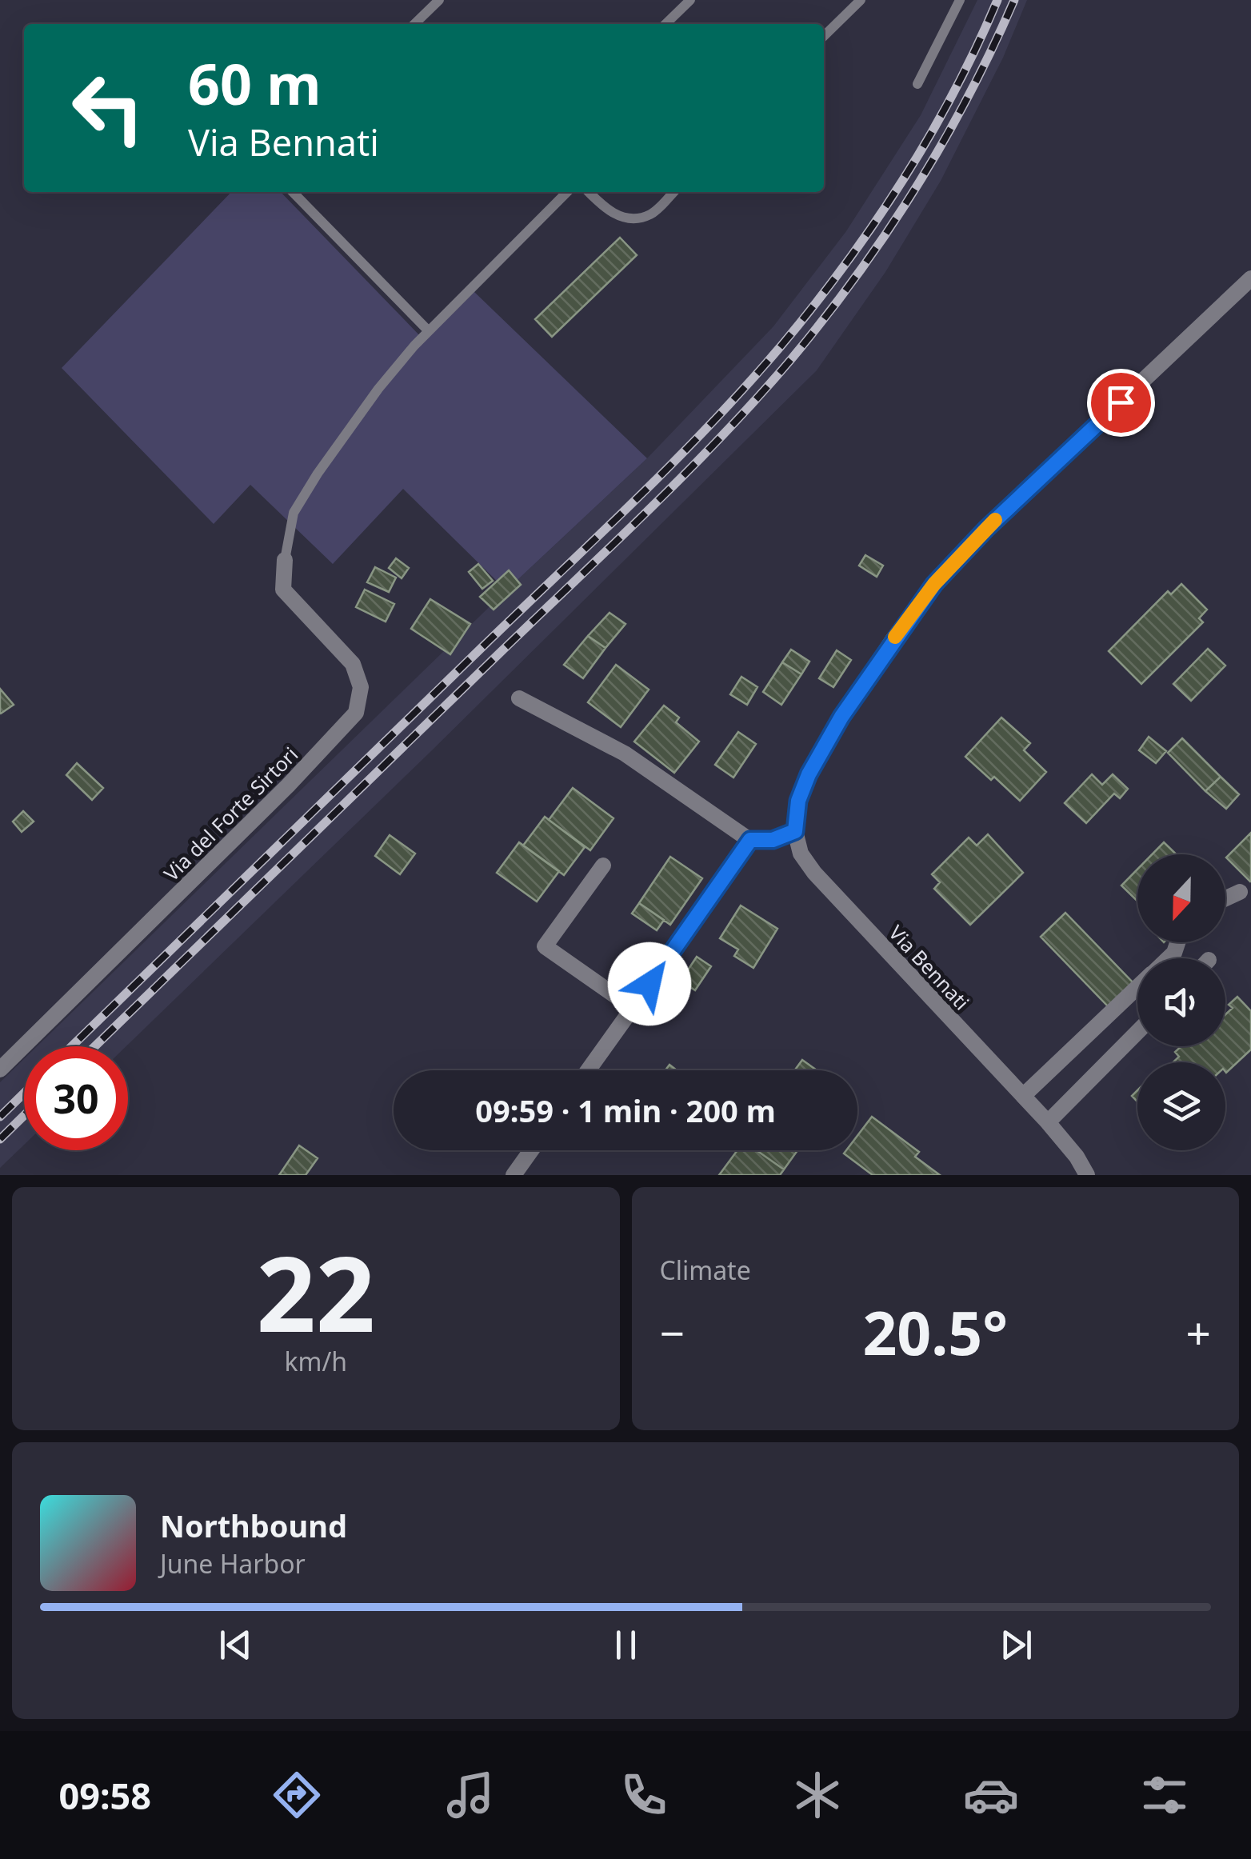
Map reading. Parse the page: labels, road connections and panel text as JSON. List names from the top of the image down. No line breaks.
{"streets":{"street":["Via del Forte Sirtori","Via Bennati"]},"north":"bottom","page":{"turn":["60 m","Via Bennati"],"limit":"30","trip":"09:59 · 1 min · 200 m","tile":[["22","km/h"],"Climate"],"heat":["−","20.5°","+"],"song":["Northbound","June Harbor"],"tabs":"09:58"}}
